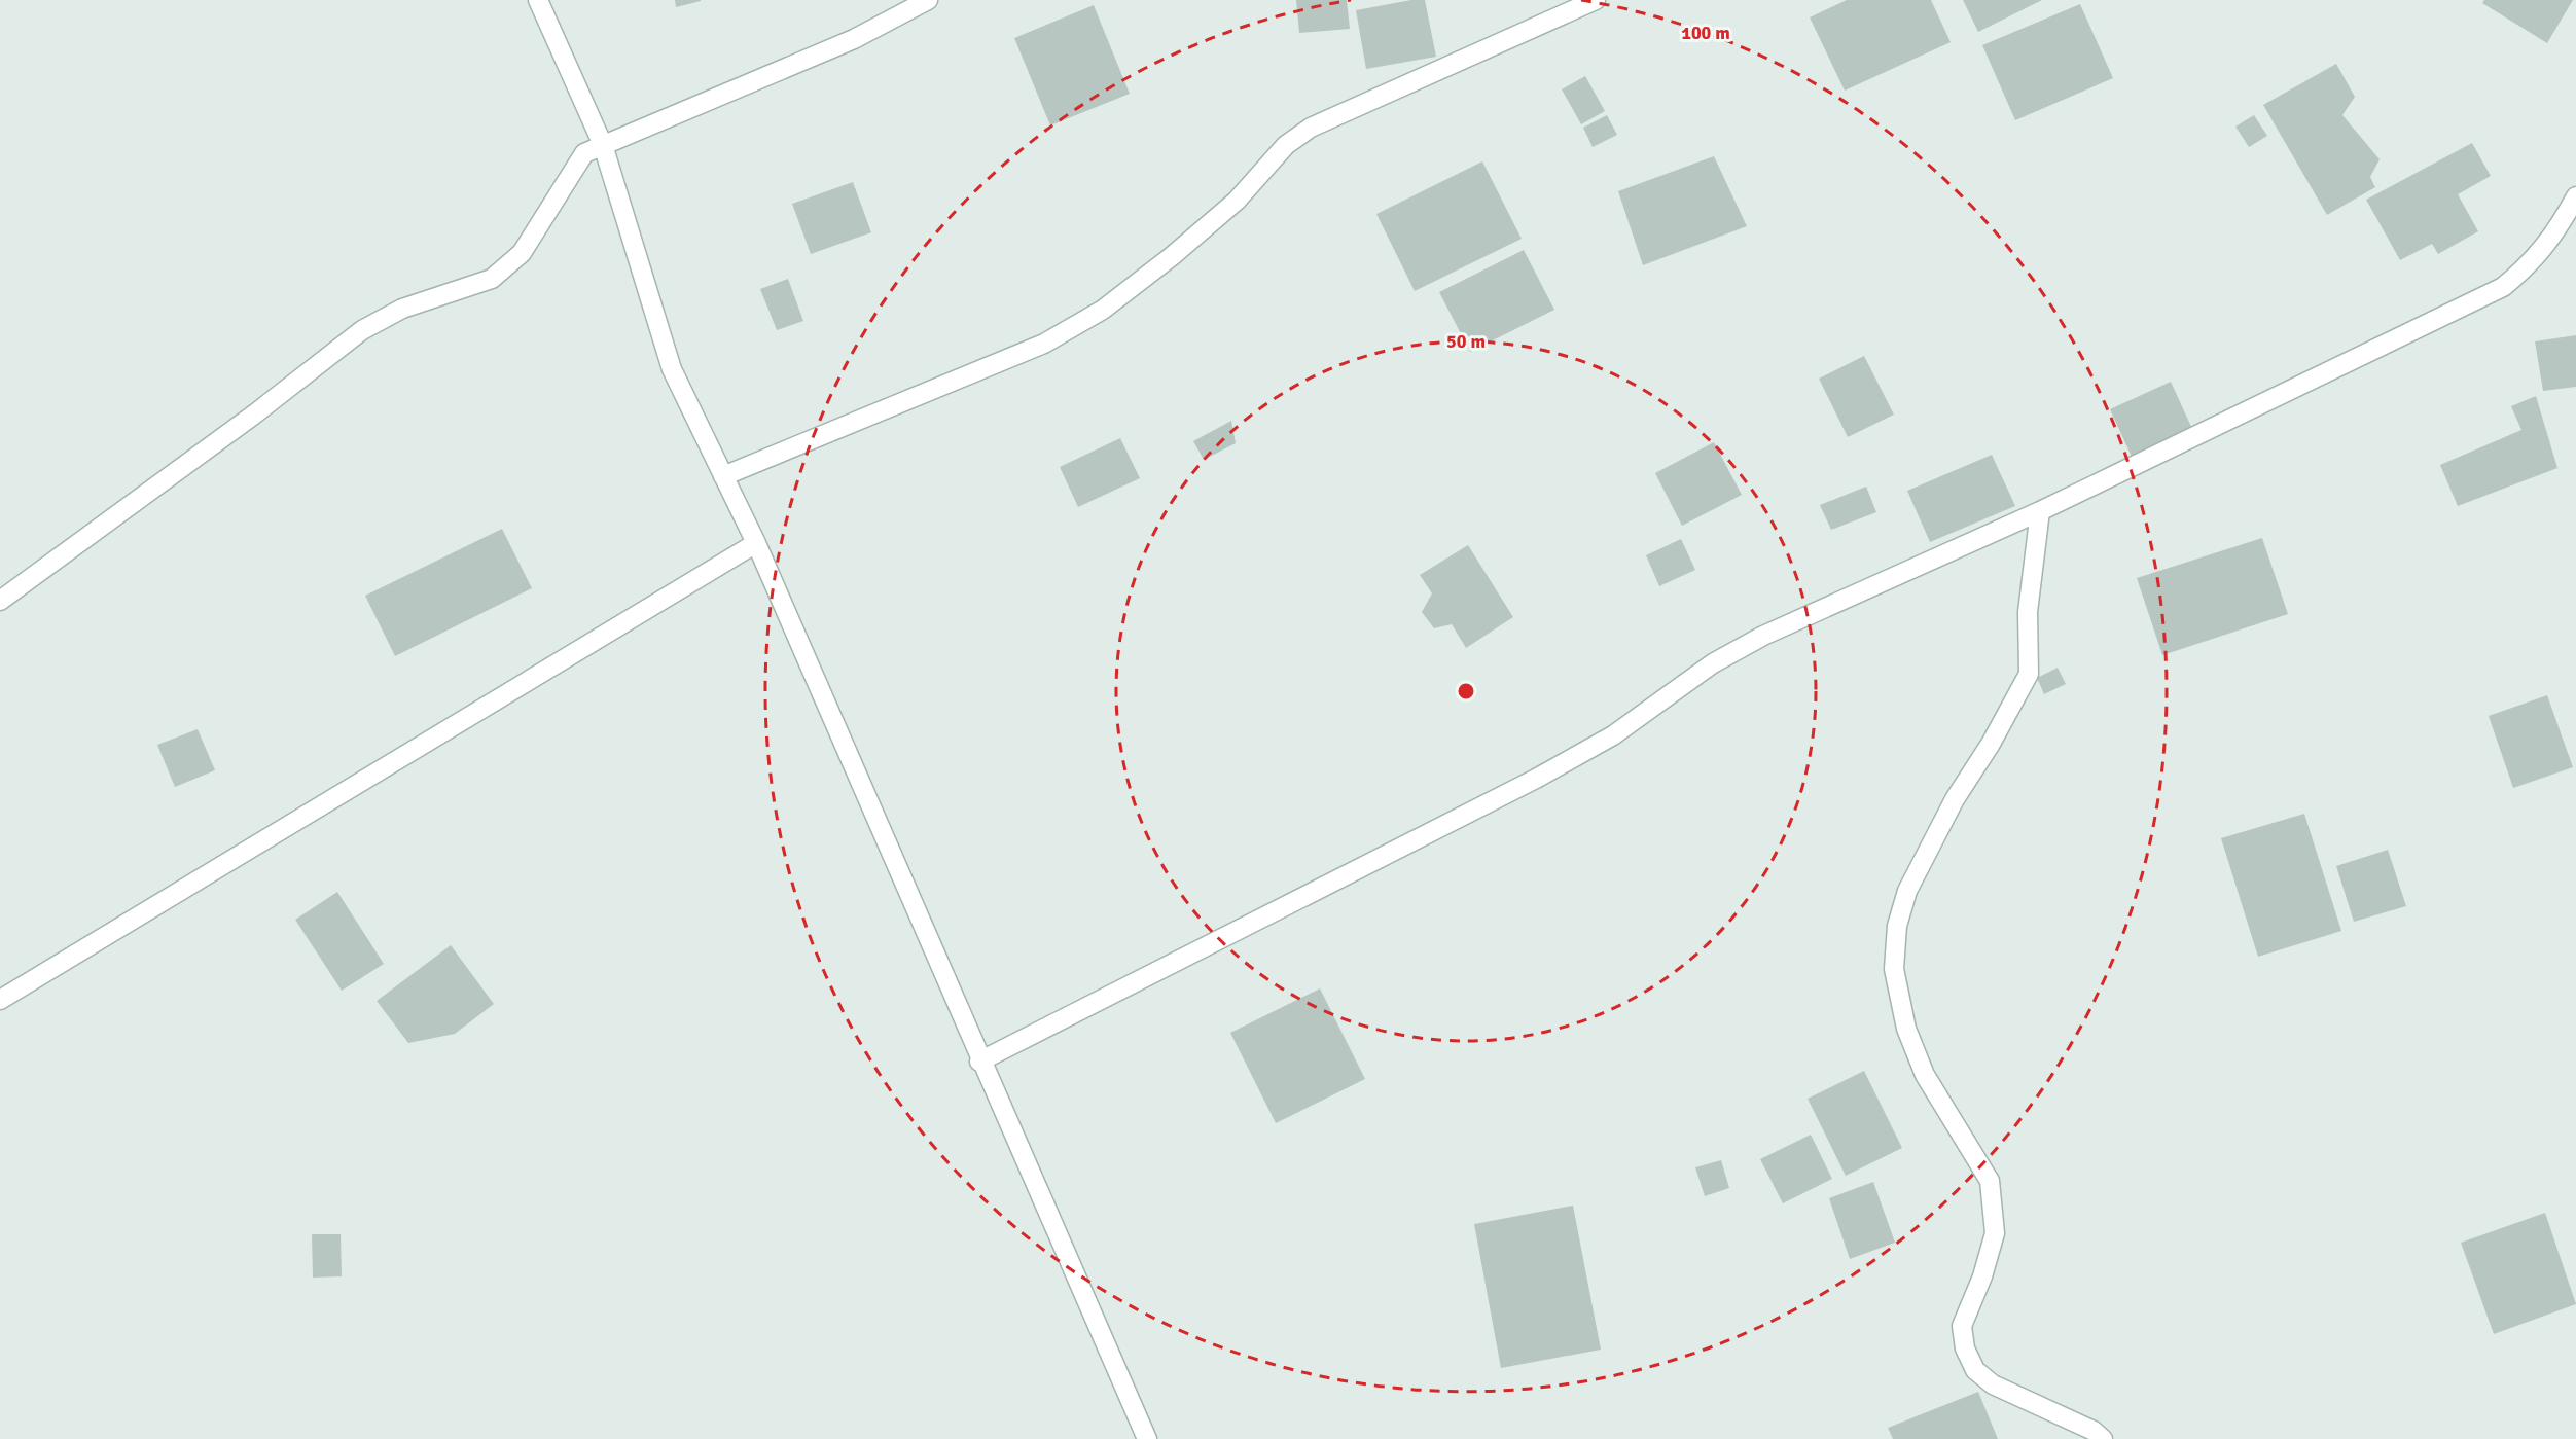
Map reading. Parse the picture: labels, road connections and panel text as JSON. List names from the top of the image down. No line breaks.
{"rings":["100 m","50 m"]}
